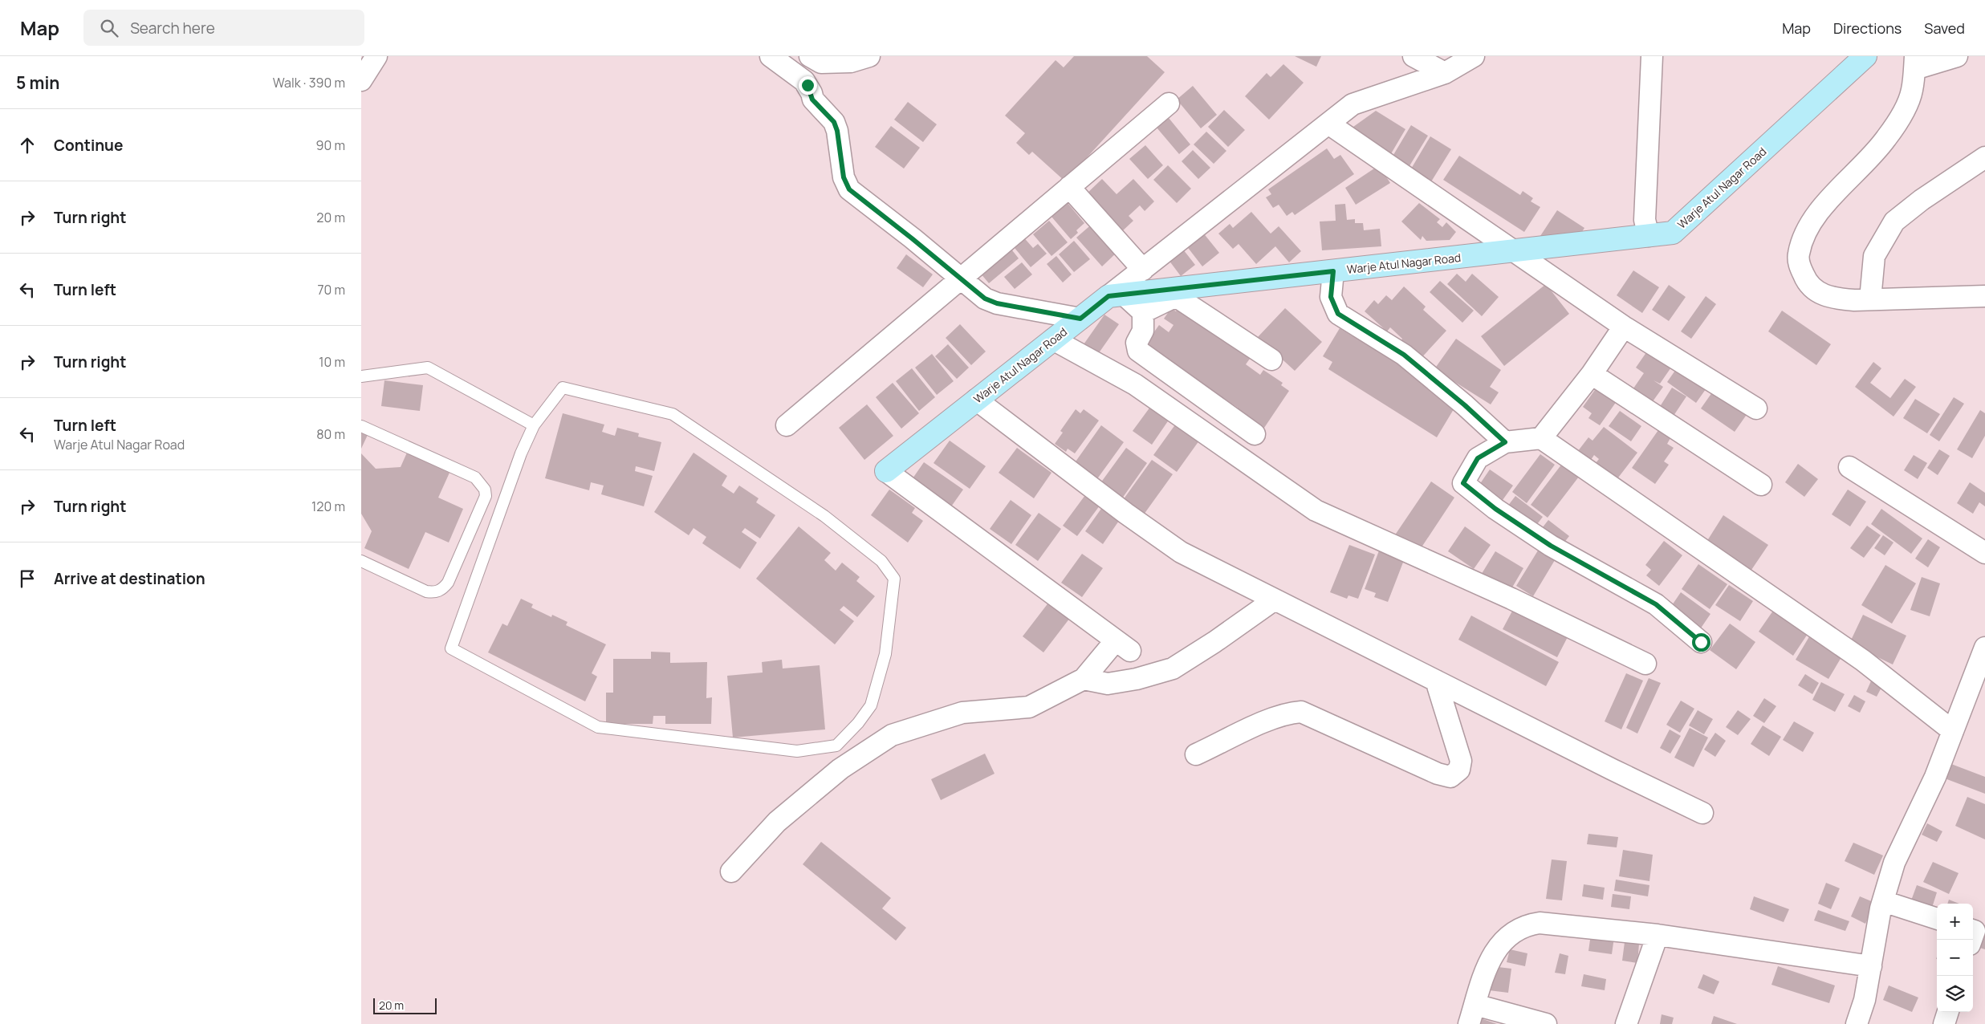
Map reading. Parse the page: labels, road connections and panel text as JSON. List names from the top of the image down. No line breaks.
{"streets":{"street":["Warje Atul Nagar Road"]},"scale_bar":"20 m","page":{"header":"Map","search":"Search here","nav":["Map","Directions","Saved"],"heading":["5 min","Walk · 390 m"],"list":[["Continue","90 m"],["Turn right","20 m"],["Turn left","70 m"],["Turn right","10 m"],["Turn left","Warje Atul Nagar Road","80 m"],["Turn right","120 m"],"Arrive at destination"],"map_buttons":["+","−"],"scale":"20 m"}}
